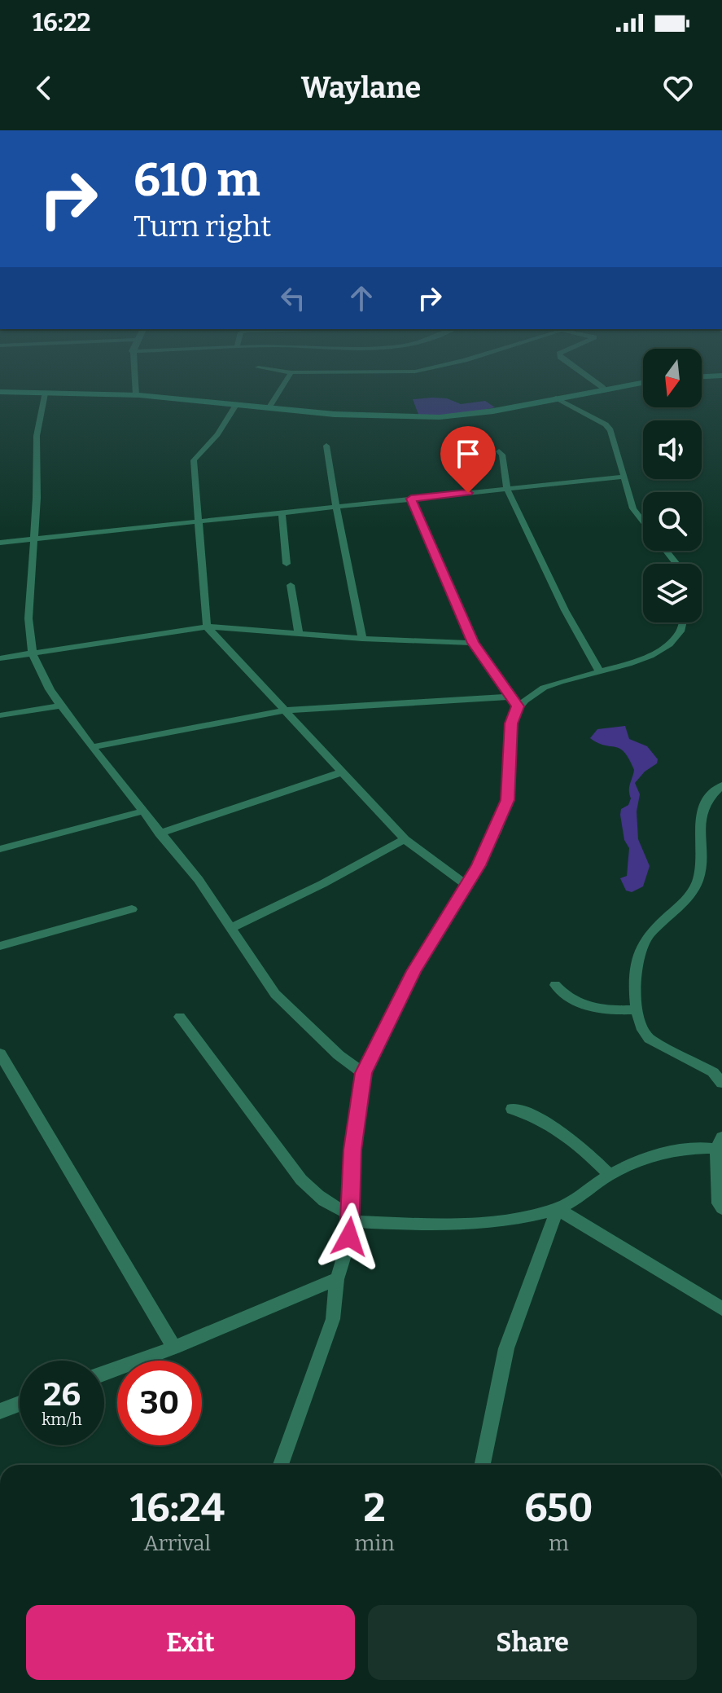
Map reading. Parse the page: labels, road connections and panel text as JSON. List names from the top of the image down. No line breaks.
{"north":"bottom","page":{"status":"16:22","header":"Waylane","turn":["610 m","Turn right"],"speed":"26 km/h","limit":"30","eta":["16:24","Arrival","2","min","650","m"],"buttons":["Exit","Share"]}}
